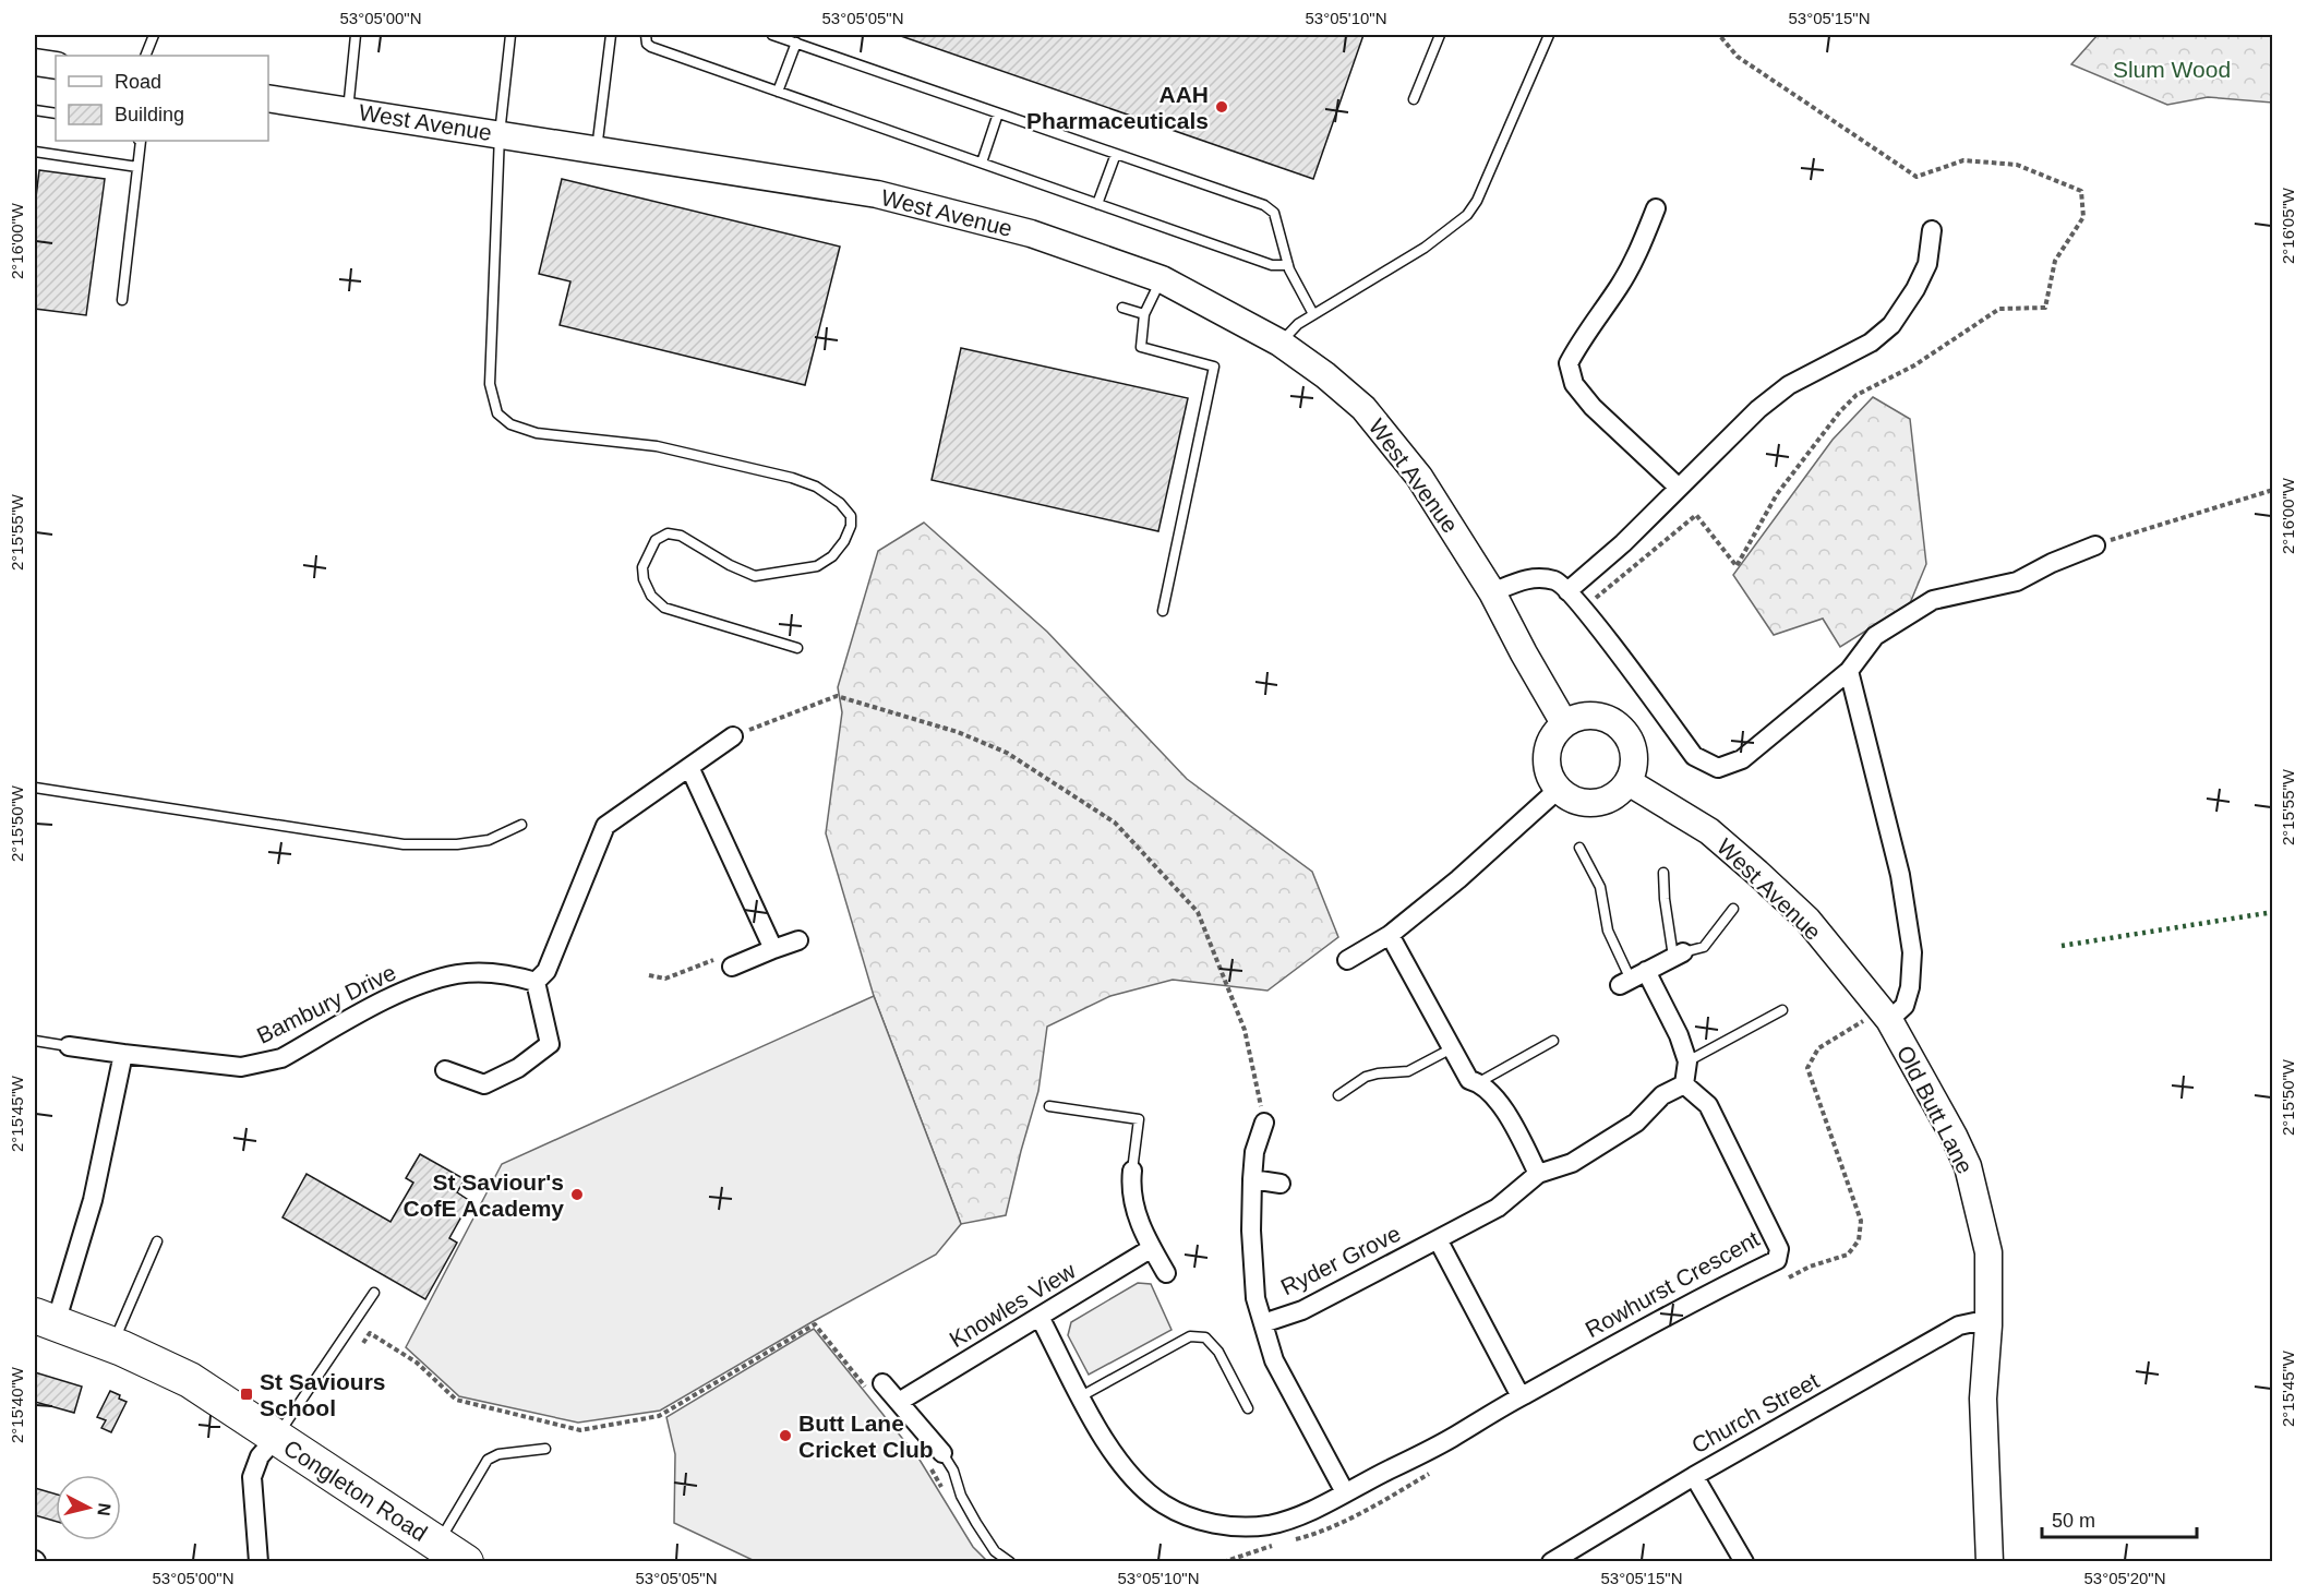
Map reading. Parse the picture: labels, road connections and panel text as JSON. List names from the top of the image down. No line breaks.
{"streets":{"highway":["Congleton Road"],"street":["West Avenue","Bambury Drive","Old Butt Lane","Ryder Grove","Rowhurst Crescent","Knowles View","Church Street"]},"crossings":[["West Avenue","Old Butt Lane"],["Old Butt Lane","Church Street"],["Ryder Grove","Rowhurst Crescent"],["Rowhurst Crescent","Knowles View"]],"parks":["Slum Wood"],"places":{"other":["AAH Pharmaceuticals","St Saviour's CofE Academy","Butt Lane Cricket Club"],"transit":["St Saviours School"]},"legend":["Road","Building"],"scale_bar":"50 m","north":"right","coordinates":["53°05'00\"N","53°05'05\"N","53°05'10\"N","53°05'15\"N","2°16'05\"W","2°16'00\"W","2°15'55\"W","2°15'50\"W","2°15'45\"W","2°15'40\"W","53°05'20\"N"]}
